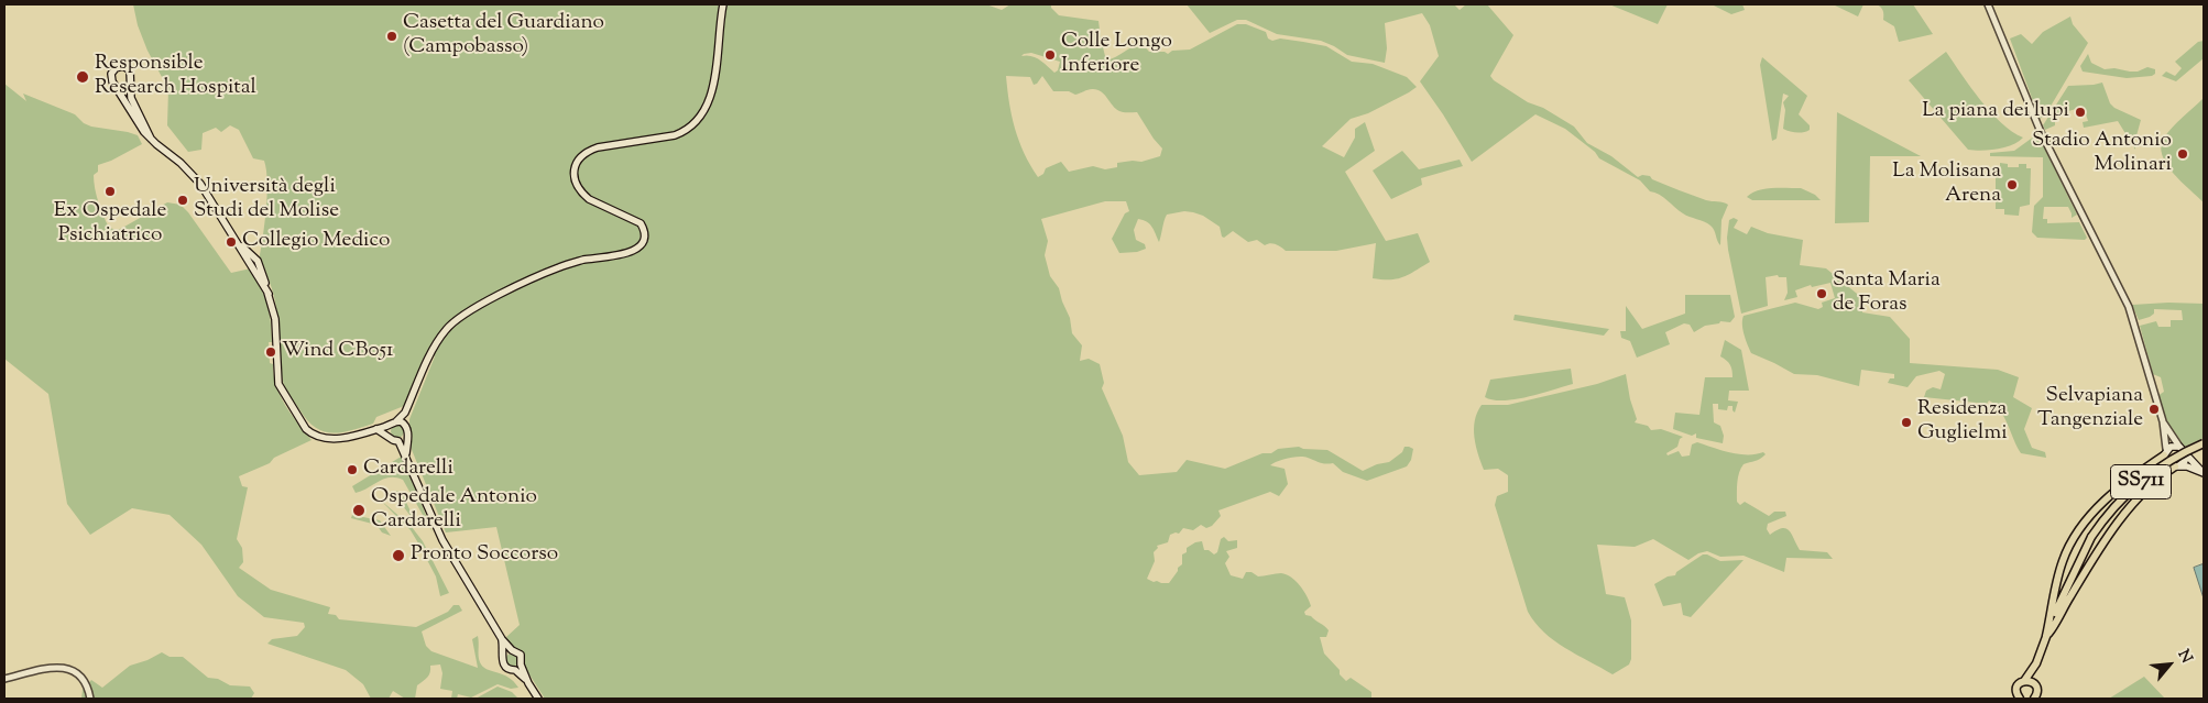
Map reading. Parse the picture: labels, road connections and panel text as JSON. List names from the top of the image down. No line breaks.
{"streets":{"main road":["SS711"]},"places":["Casetta del Guardiano (Campobasso)","Colle Longo Inferiore","Responsible Research Hospital","La piana dei lupi","Stadio Antonio Molinari","La Molisana Arena","Ex Ospedale Psichiatrico","Università degli Studi del Molise","Collegio Medico","Santa Maria de Foras","Wind CB051","Selvapiana Tangenziale","Residenza Guglielmi","Cardarelli","Ospedale Antonio Cardarelli","Pronto Soccorso"],"north":"top right"}
